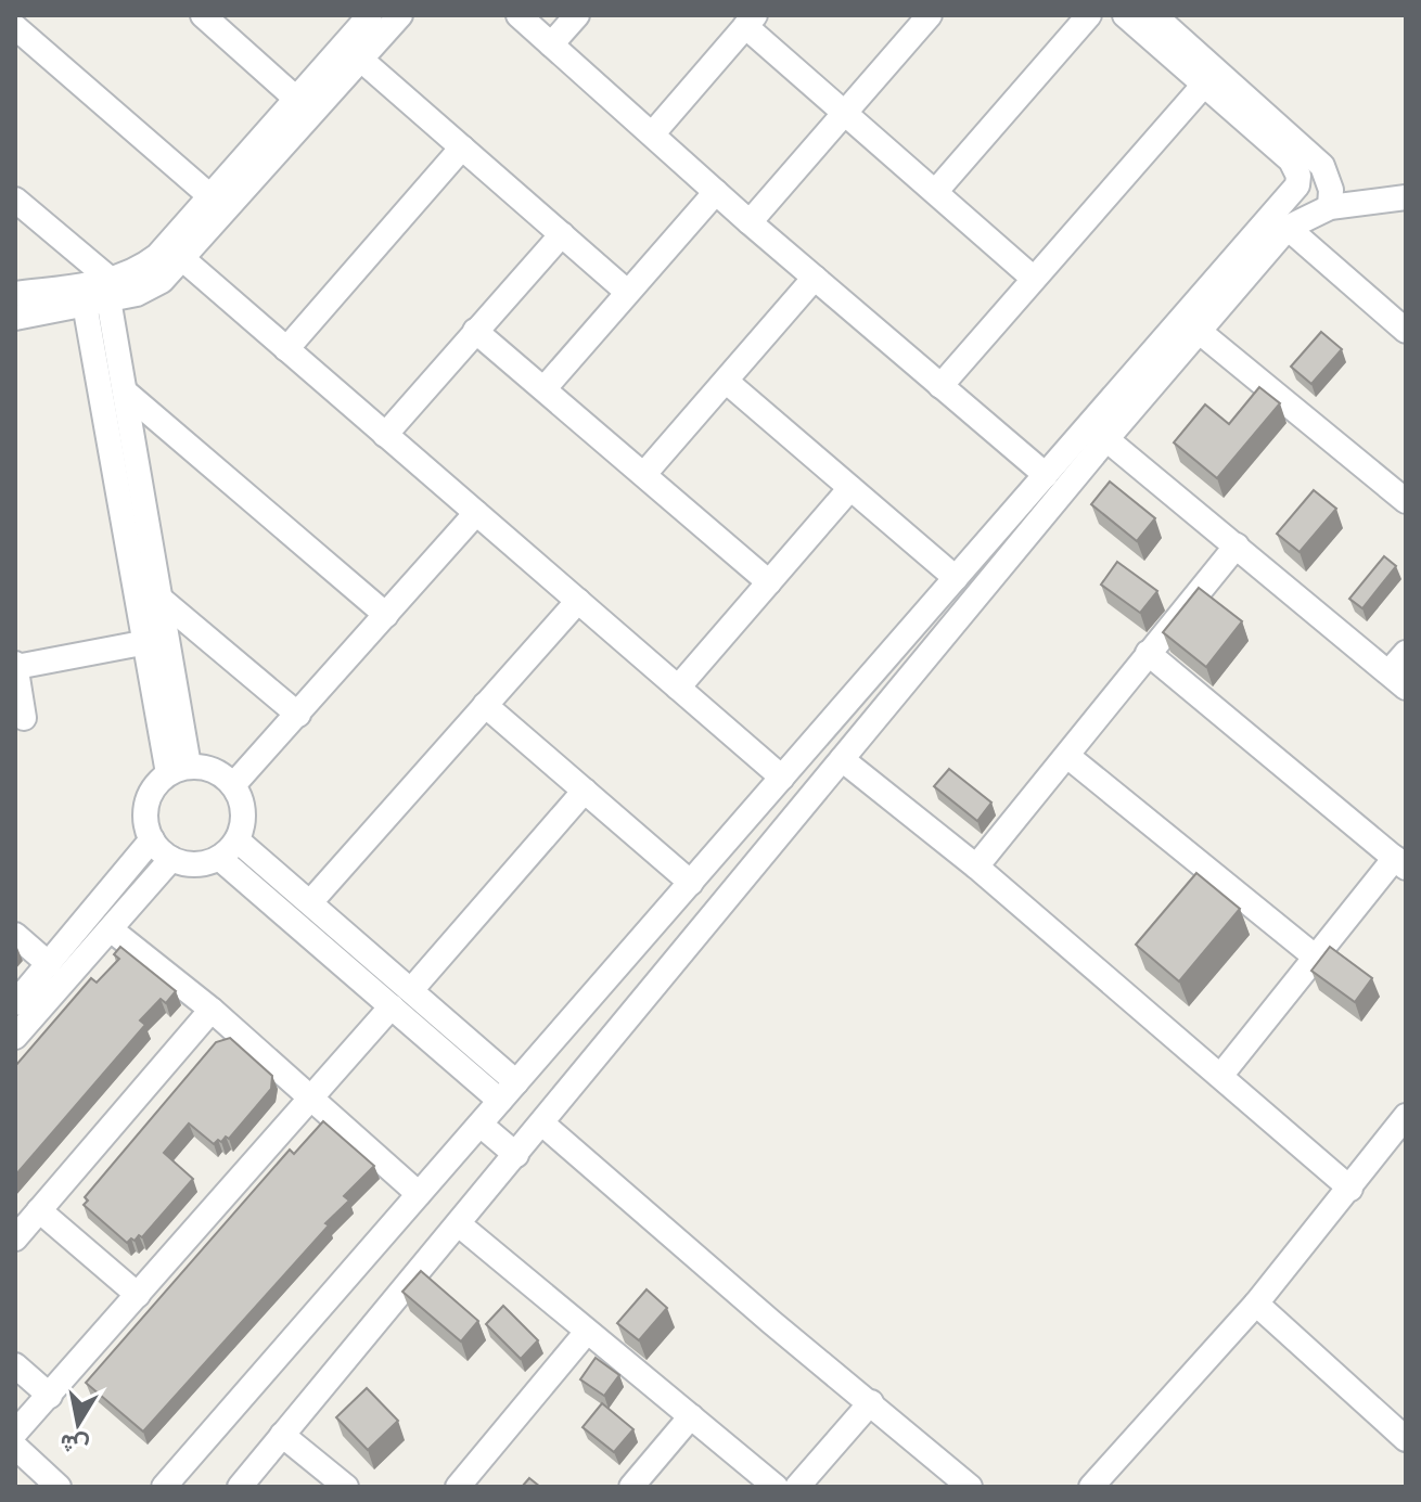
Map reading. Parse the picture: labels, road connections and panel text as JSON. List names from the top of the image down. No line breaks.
{"north":"bottom"}
